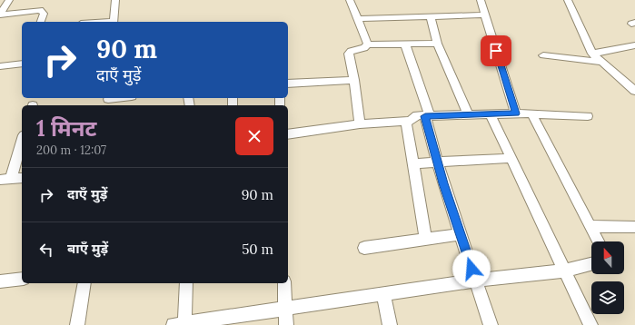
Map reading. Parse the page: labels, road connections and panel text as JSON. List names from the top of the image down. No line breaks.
{"north":"top","page":{"turn":["90 m","दाएँ मुड़ें"],"heading":["1 मिनट","200 m · 12:07"],"list":[{"name":"दाएँ मुड़ें","value":"90 m"},{"name":"बाएँ मुड़ें","value":"50 m"}]}}
